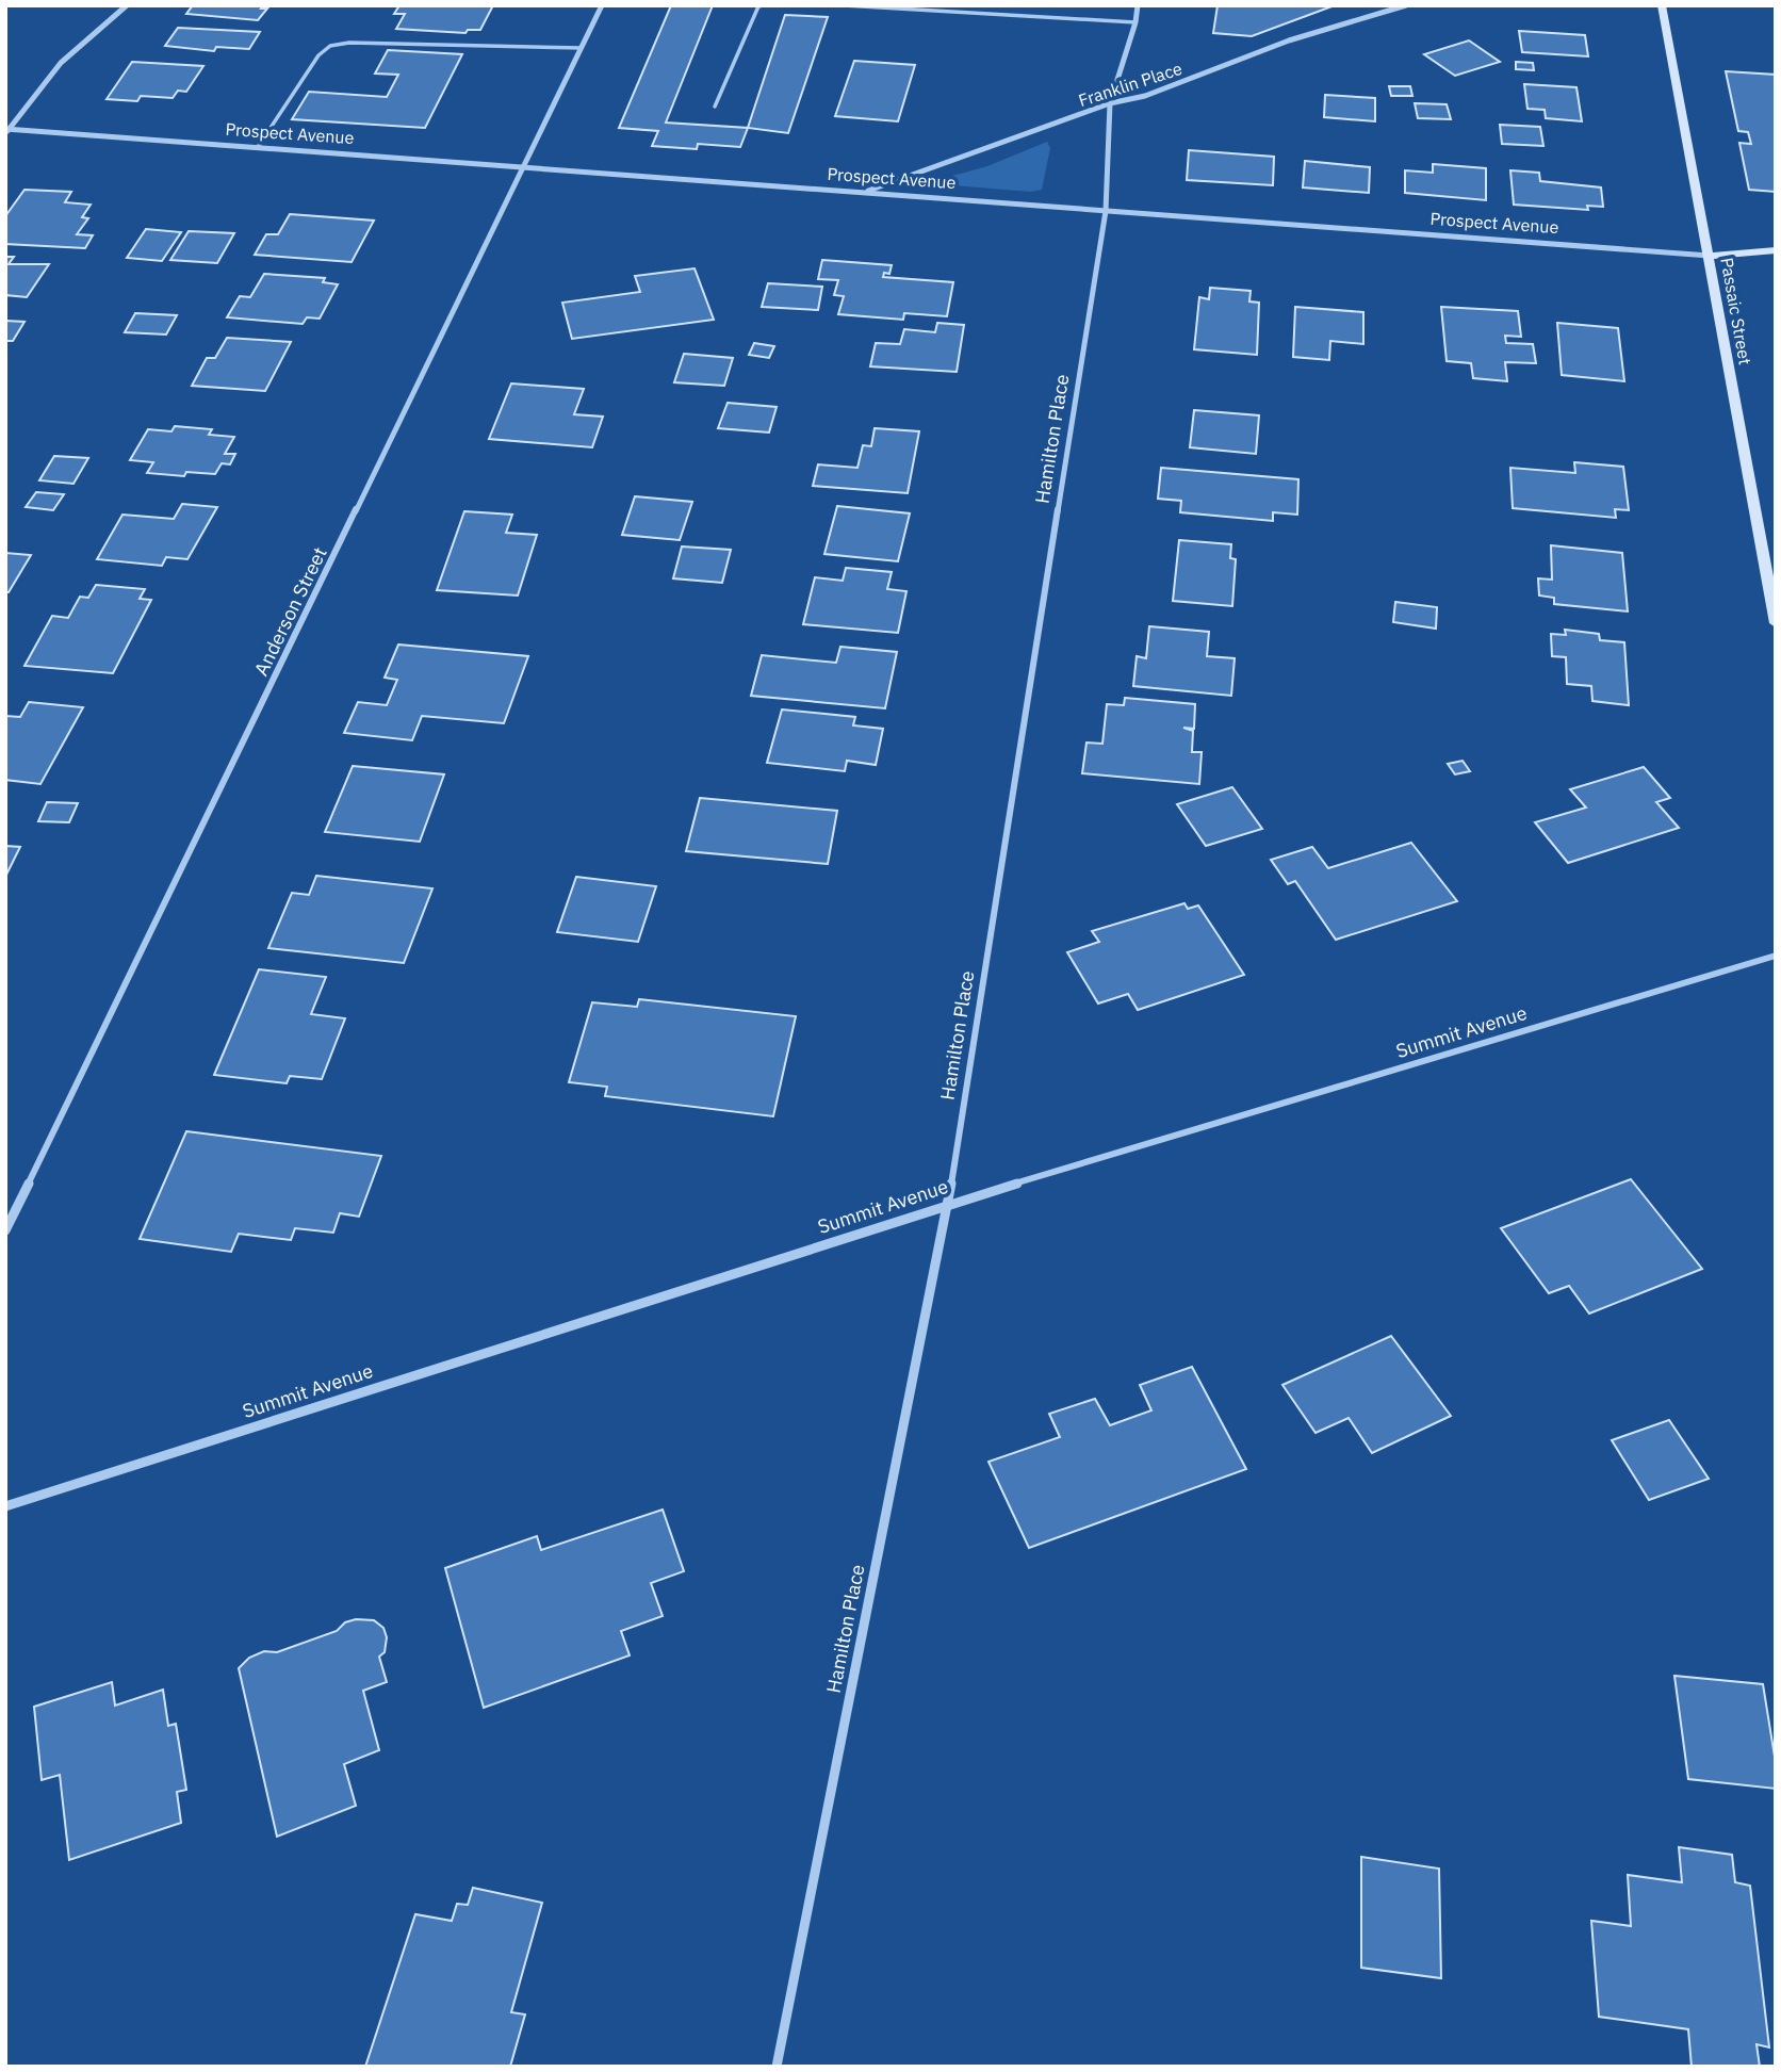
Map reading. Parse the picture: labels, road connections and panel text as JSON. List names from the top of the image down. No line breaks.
{"streets":{"main road":["Prospect Avenue","Passaic Street"],"street":["Franklin Place","Hamilton Place","Anderson Street","Summit Avenue"]},"crossings":[["Franklin Place","Prospect Avenue"],["Franklin Place","Hamilton Place"],["Prospect Avenue","Passaic Street"],["Prospect Avenue","Hamilton Place"],["Prospect Avenue","Anderson Street"],["Hamilton Place","Summit Avenue"]]}
